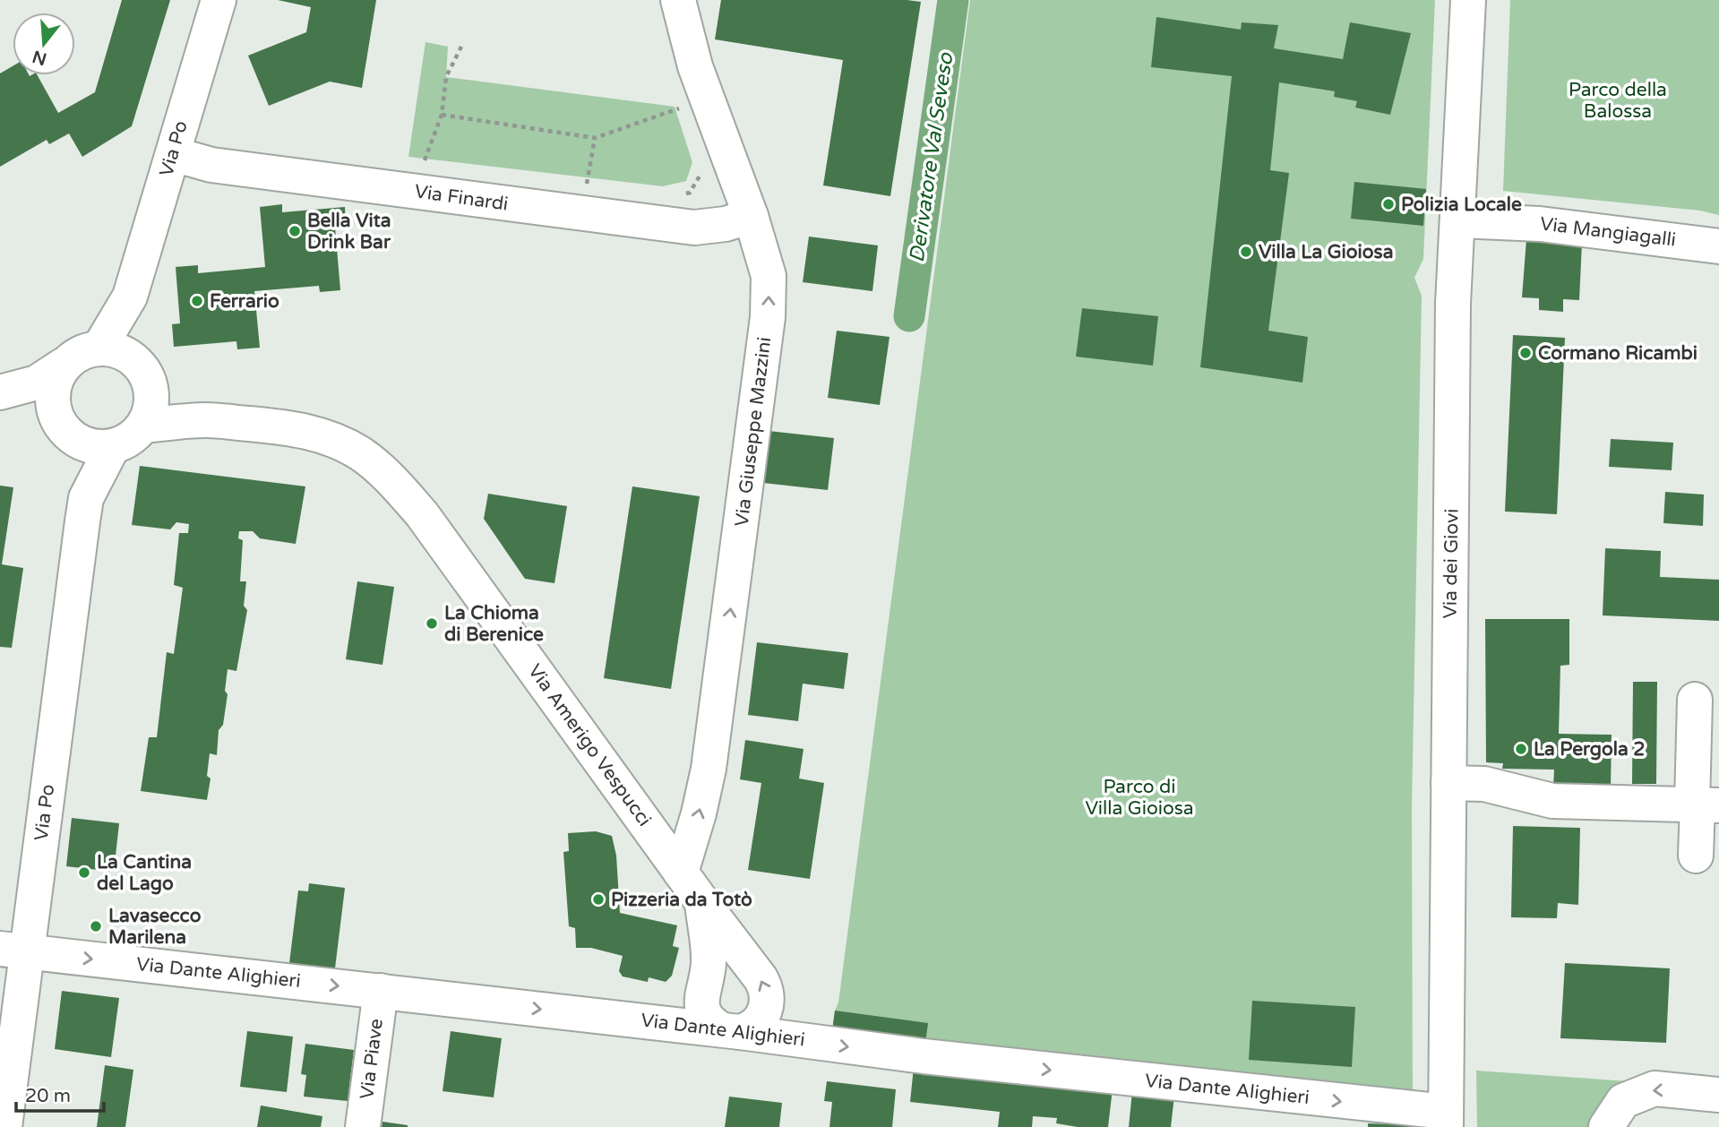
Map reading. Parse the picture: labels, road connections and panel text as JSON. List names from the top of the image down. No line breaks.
{"streets":{"street":["Via Po","Via Finardi","Via Mangiagalli","Via Giuseppe Mazzini","Via dei Giovi","Via Amerigo Vespucci","Via Dante Alighieri","Via Piave"]},"crossings":[["Via Po","Via Finardi"],["Via Po","Via Amerigo Vespucci"],["Via Po","Via Dante Alighieri"],["Via Finardi","Via Giuseppe Mazzini"],["Via Mangiagalli","Via dei Giovi"],["Via Giuseppe Mazzini","Via Amerigo Vespucci"],["Via dei Giovi","Via Dante Alighieri"],["Via Amerigo Vespucci","Via Dante Alighieri"],["Via Dante Alighieri","Via Piave"]],"one_way":["Via Giuseppe Mazzini","Via Dante Alighieri"],"water":["Derivatore Val Seveso"],"parks":["Parco della Balossa","Parco di Villa Gioiosa"],"places":["Polizia Locale","Bella Vita Drink Bar","Villa La Gioiosa","Ferrario","Cormano Ricambi","La Chioma di Berenice","La Pergola 2","La Cantina del Lago","Pizzeria da Totò","Lavasecco Marilena"],"scale_bar":"20 m","north":"bottom"}
